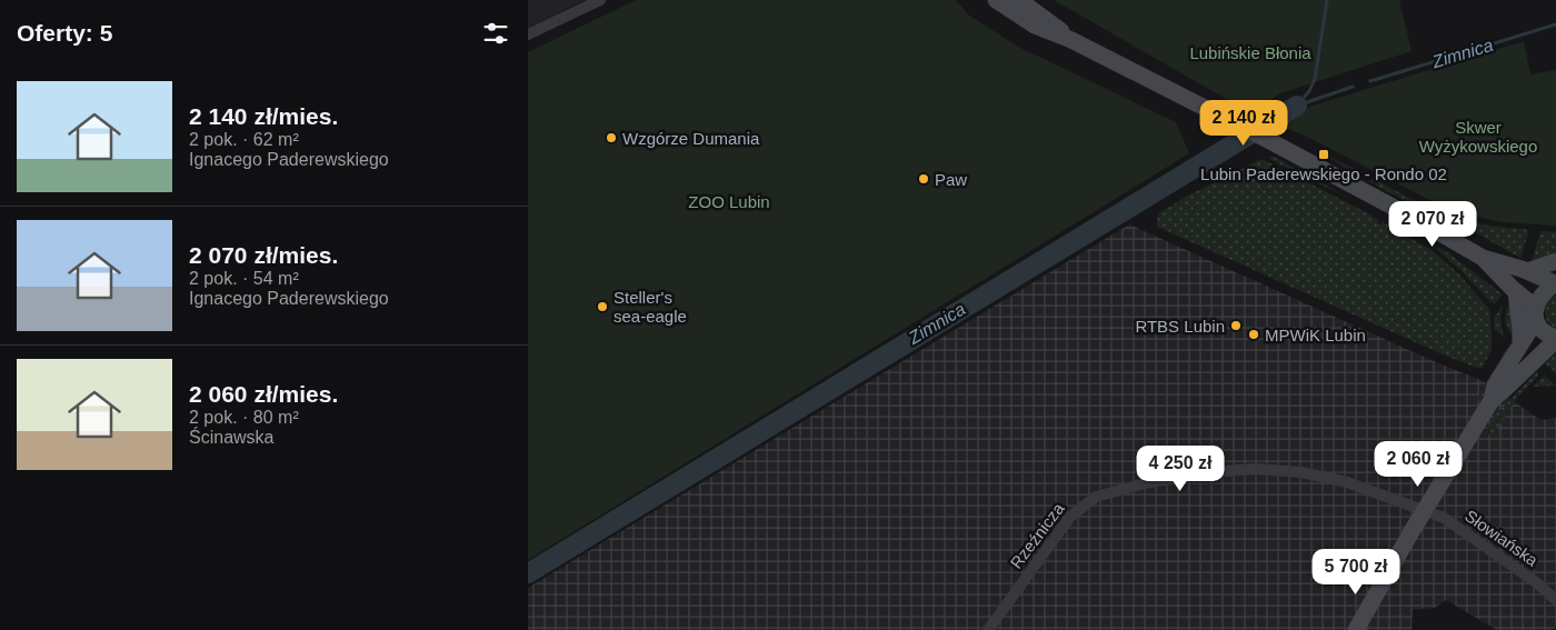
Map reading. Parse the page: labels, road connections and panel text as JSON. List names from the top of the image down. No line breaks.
{"streets":{"street":["Rzeźnicza","Słowiańska"]},"crossings":[["Rzeźnicza","Słowiańska"]],"water":["Zimnica"],"parks":["Lubińskie Błonia","Skwer Wyżykowskiego","ZOO Lubin"],"places":{"other":["Wzgórze Dumania","Paw","Steller's sea-eagle","RTBS Lubin","MPWiK Lubin"],"transit":["Lubin Paderewskiego - Rondo 02"]},"page":{"heading":"Oferty: 5","list":[{"name":"2 140 zł/mies.","note":"2 pok. · 62 m² · Ignacego Paderewskiego"},{"name":"2 070 zł/mies.","note":"2 pok. · 54 m² · Ignacego Paderewskiego"},{"name":"2 060 zł/mies.","note":"2 pok. · 80 m² · Ścinawska"}],"price":["2 140 zł","2 070 zł","2 060 zł","4 250 zł","5 700 zł"]}}
